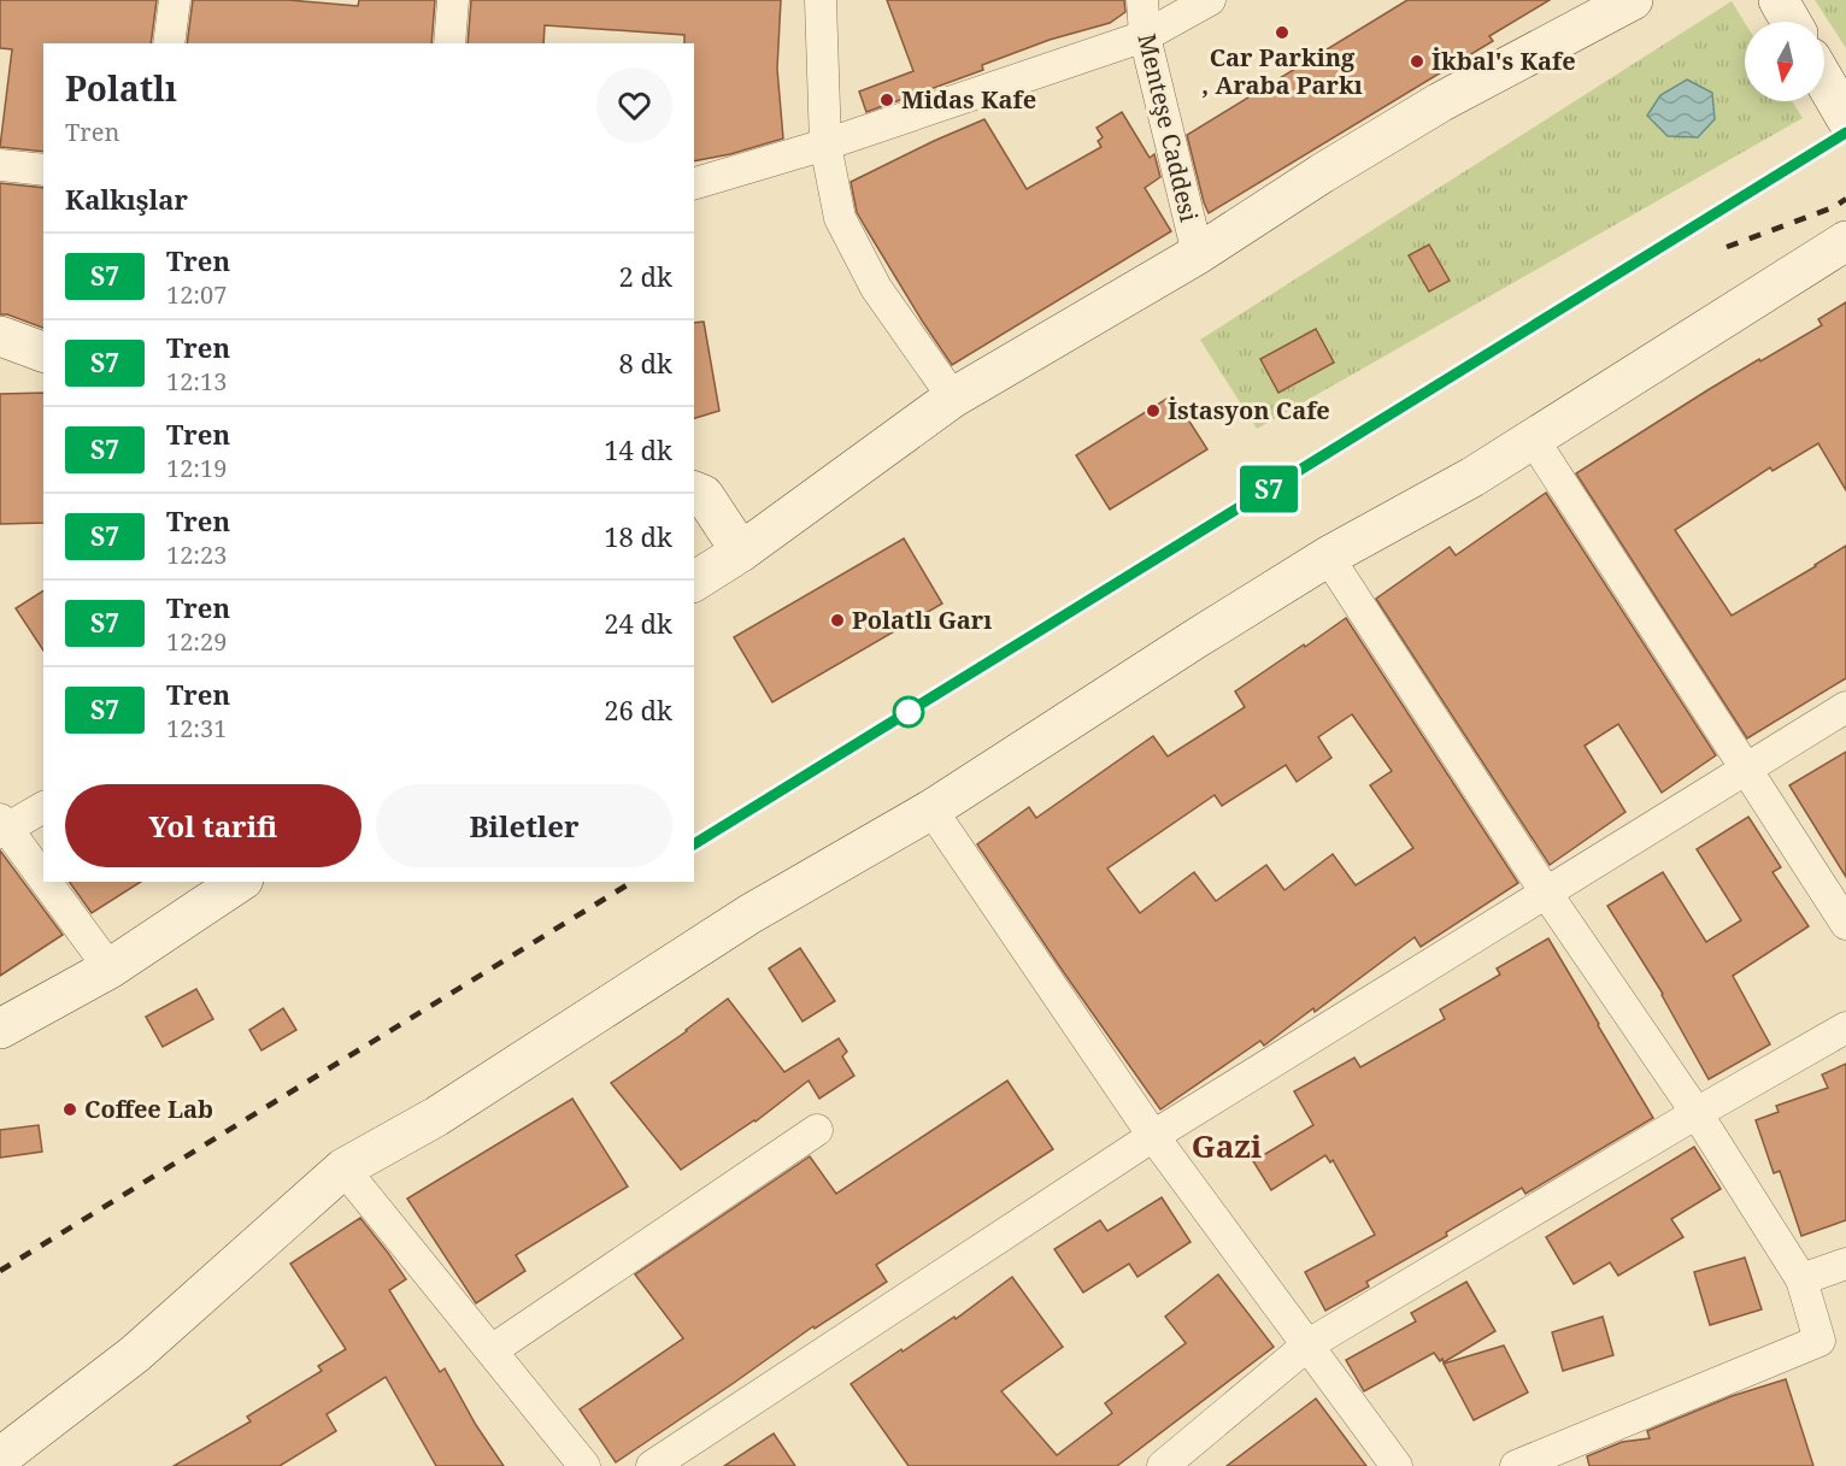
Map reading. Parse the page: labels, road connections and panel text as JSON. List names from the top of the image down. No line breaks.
{"streets":{"street":["Menteşe Caddesi"]},"districts":["Gazi"],"places":["Car Parking , Araba Parkı","İkbal's Kafe","Midas Kafe","İstasyon Cafe","Polatlı Garı","Coffee Lab"],"north":"bottom","page":{"on_map":"S7","heading":[["Polatlı","Tren"],"Kalkışlar"],"list":[{"mark":"S7","name":"Tren","note":"12:07","value":"2 dk"},{"mark":"S7","name":"Tren","note":"12:13","value":"8 dk"},{"mark":"S7","name":"Tren","note":"12:19","value":"14 dk"},{"mark":"S7","name":"Tren","note":"12:23","value":"18 dk"},{"mark":"S7","name":"Tren","note":"12:29","value":"24 dk"},{"mark":"S7","name":"Tren","note":"12:31","value":"26 dk"}],"buttons":["Yol tarifi","Biletler"]}}
